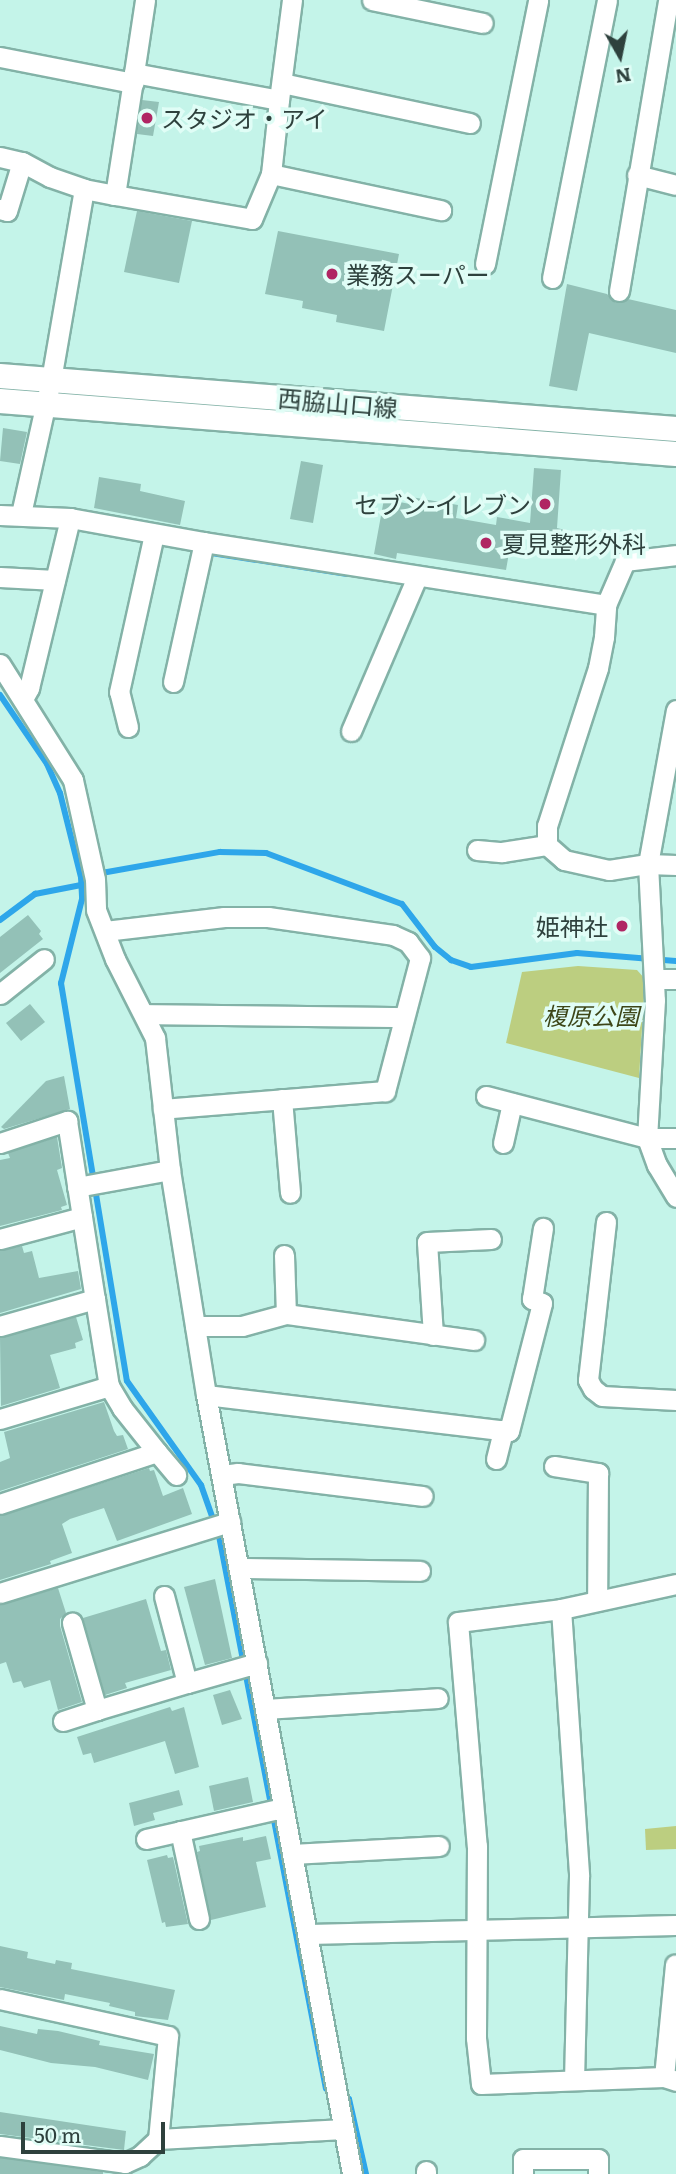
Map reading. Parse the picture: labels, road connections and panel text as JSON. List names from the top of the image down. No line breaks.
{"streets":{"street":["西脇山口線"]},"parks":["榎原公園"],"places":["スタジオ・アイ","業務スーパー","セブン-イレブン","夏見整形外科","姫神社"],"scale_bar":"50 m","north":"bottom"}
